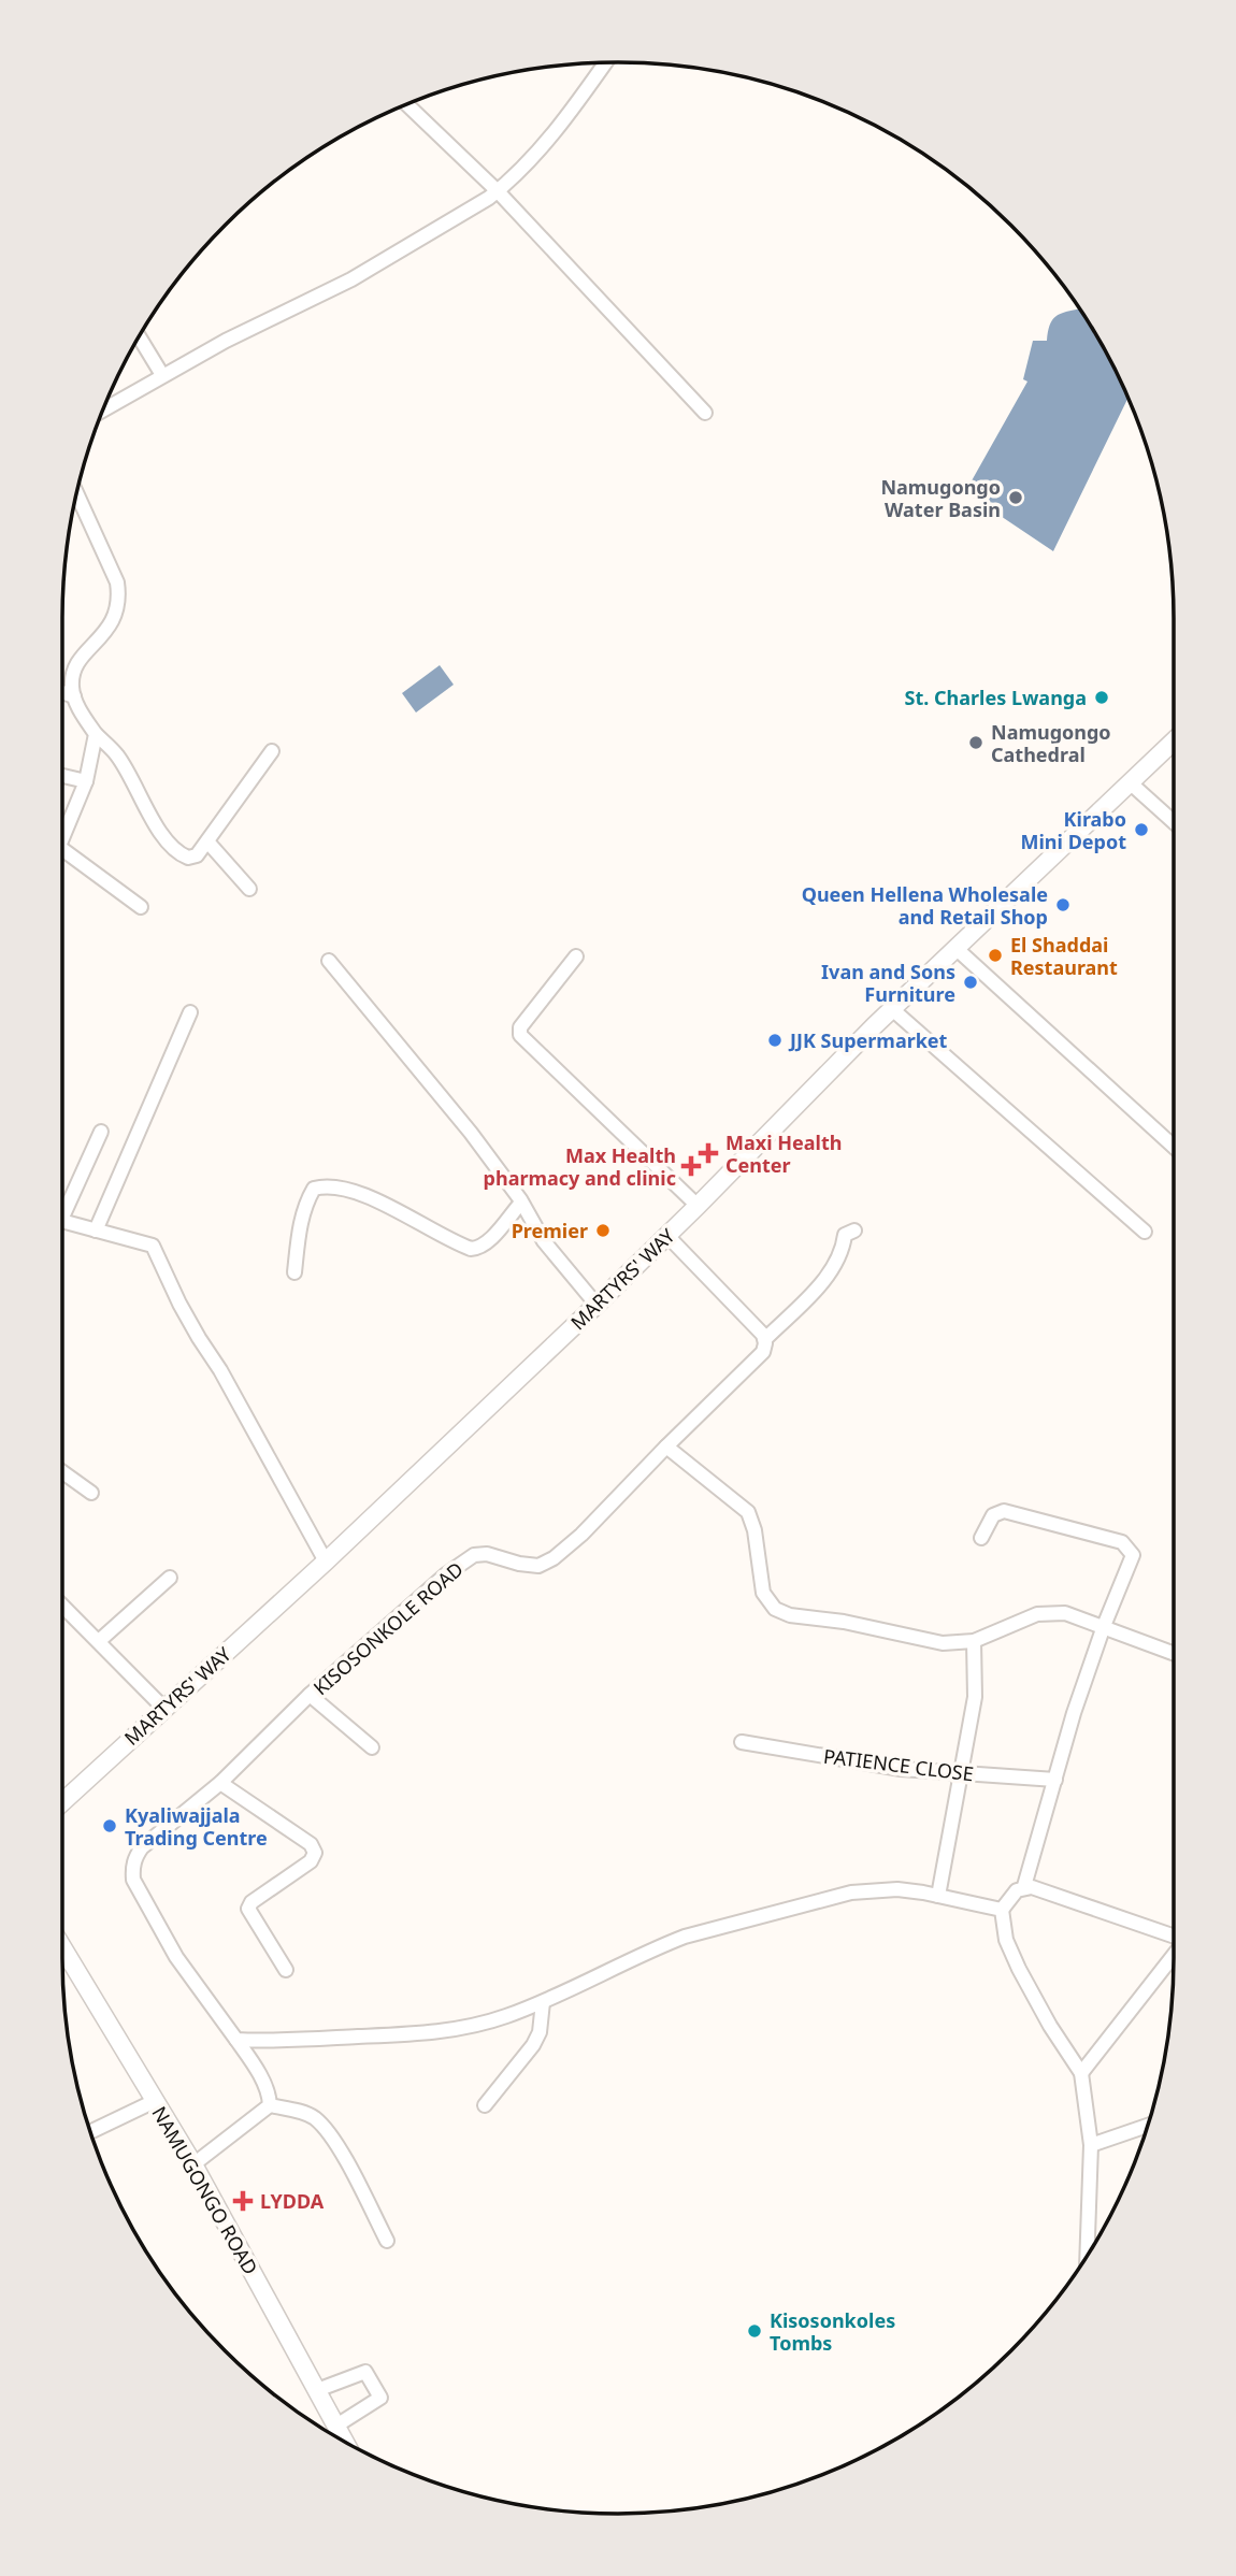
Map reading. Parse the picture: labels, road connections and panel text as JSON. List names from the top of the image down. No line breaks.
{"streets":{"main road":["MARTYRS' WAY","NAMUGONGO ROAD"],"street":["KISOSONKOLE ROAD","PATIENCE CLOSE"]},"places":{"other":["Namugongo Water Basin","St. Charles Lwanga","Namugongo Cathedral","Kirabo Mini Depot","Queen Hellena Wholesale and Retail Shop","El Shaddai Restaurant","Ivan and Sons Furniture","JJK Supermarket","Premier","Kyaliwajjala Trading Centre","Kisosonkoles Tombs"],"health":["Maxi Health Center","Max Health pharmacy and clinic","LYDDA"]}}
